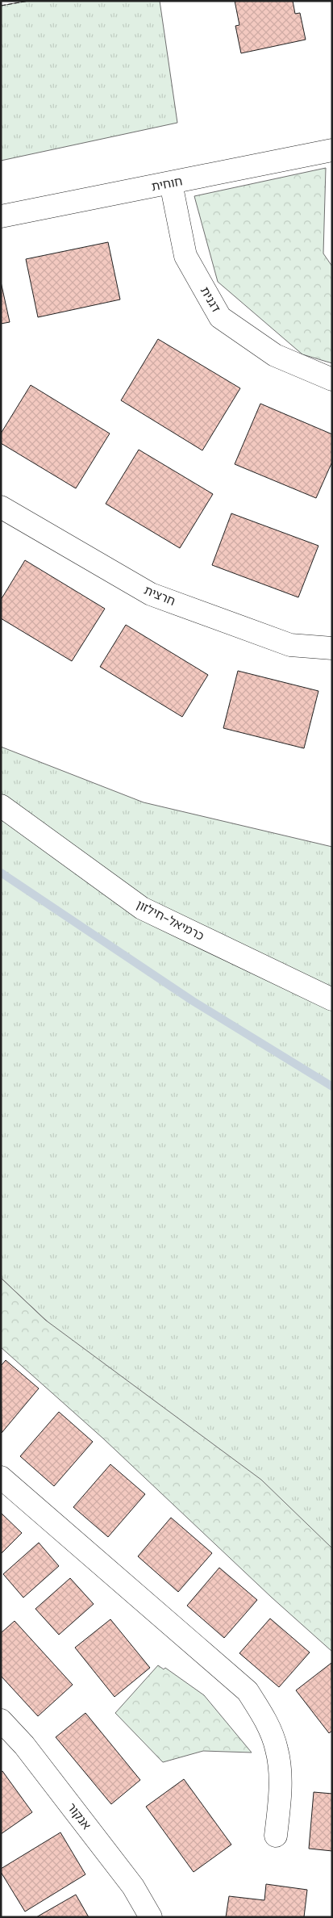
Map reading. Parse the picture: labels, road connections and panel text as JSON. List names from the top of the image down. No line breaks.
{"streets":{"street":["חוחית","דגנית","חרצית","כרמיאל-חילזון","אנקור"]},"crossings":[["חוחית","דגנית"]]}
